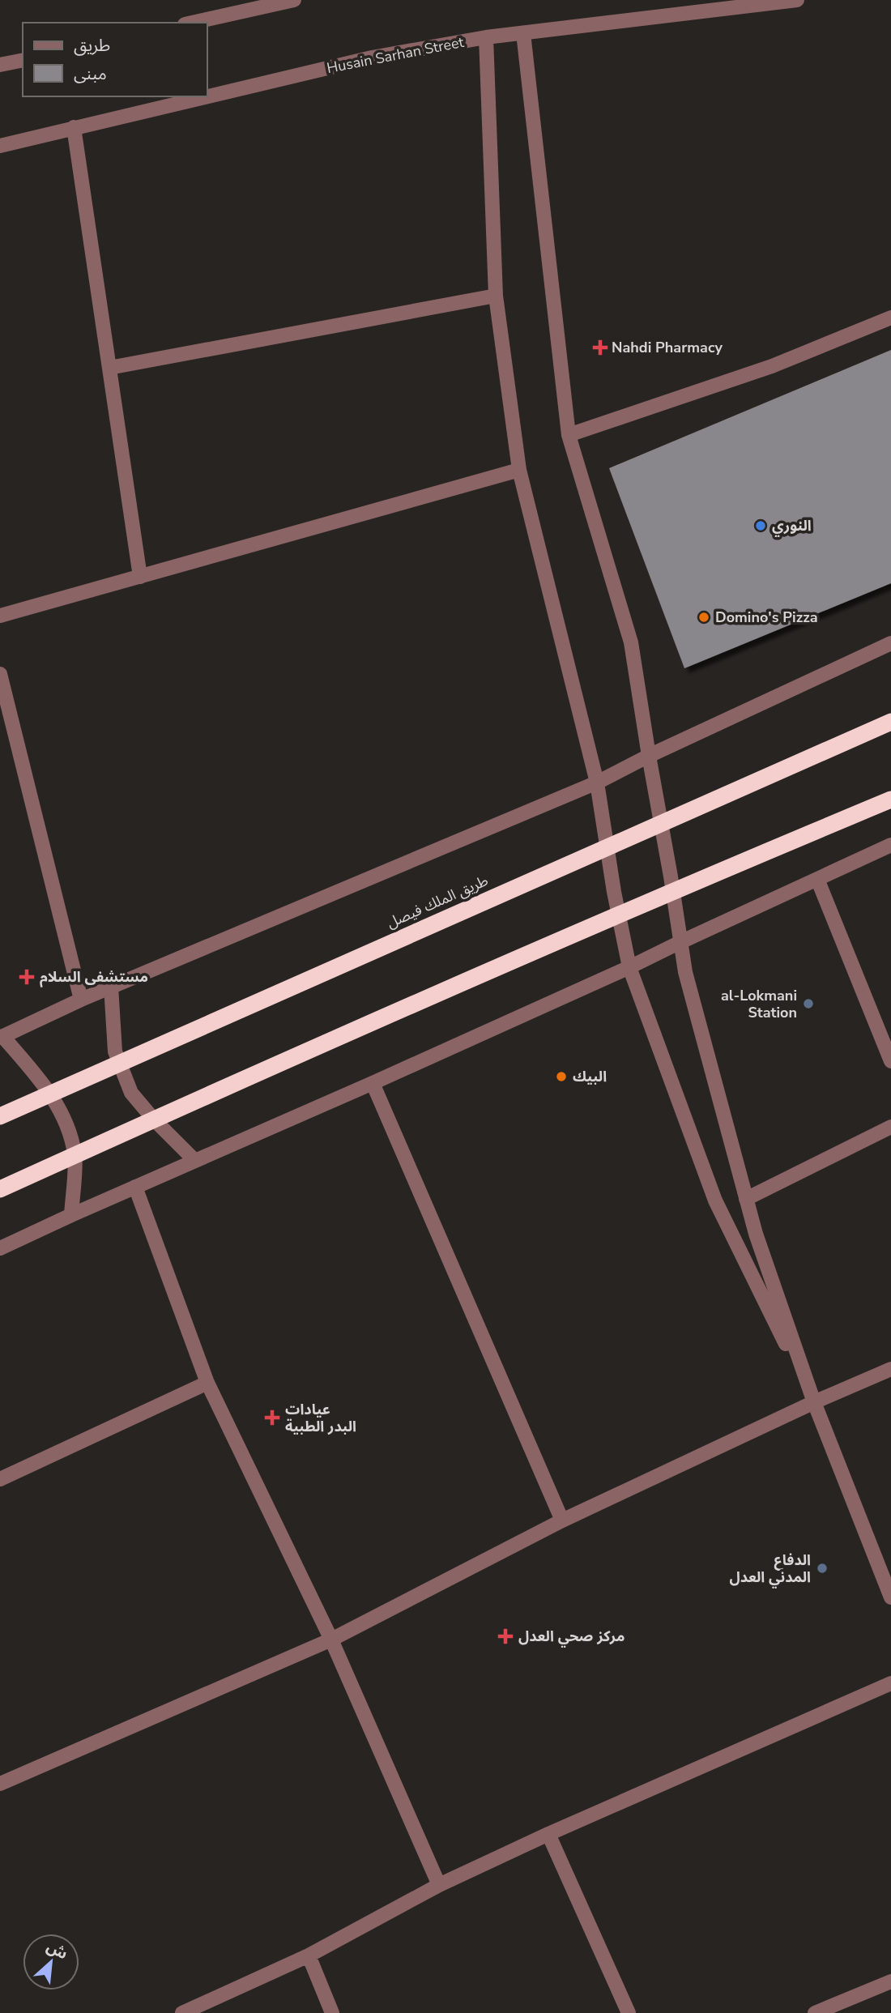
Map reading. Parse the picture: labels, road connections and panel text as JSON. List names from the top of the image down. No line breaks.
{"streets":{"highway":["طريق الملك فيصل"],"street":["Husain Sarhan Street"]},"places":{"health":["Nahdi Pharmacy","مستشفى السلام","عيادات البدر الطبية","مركز صحي العدل"],"other":["النوري","Domino's Pizza","al-Lokmani Station","البيك","الدفاع المدني العدل"]},"legend":["طريق","مبنى"],"north":"top right"}
